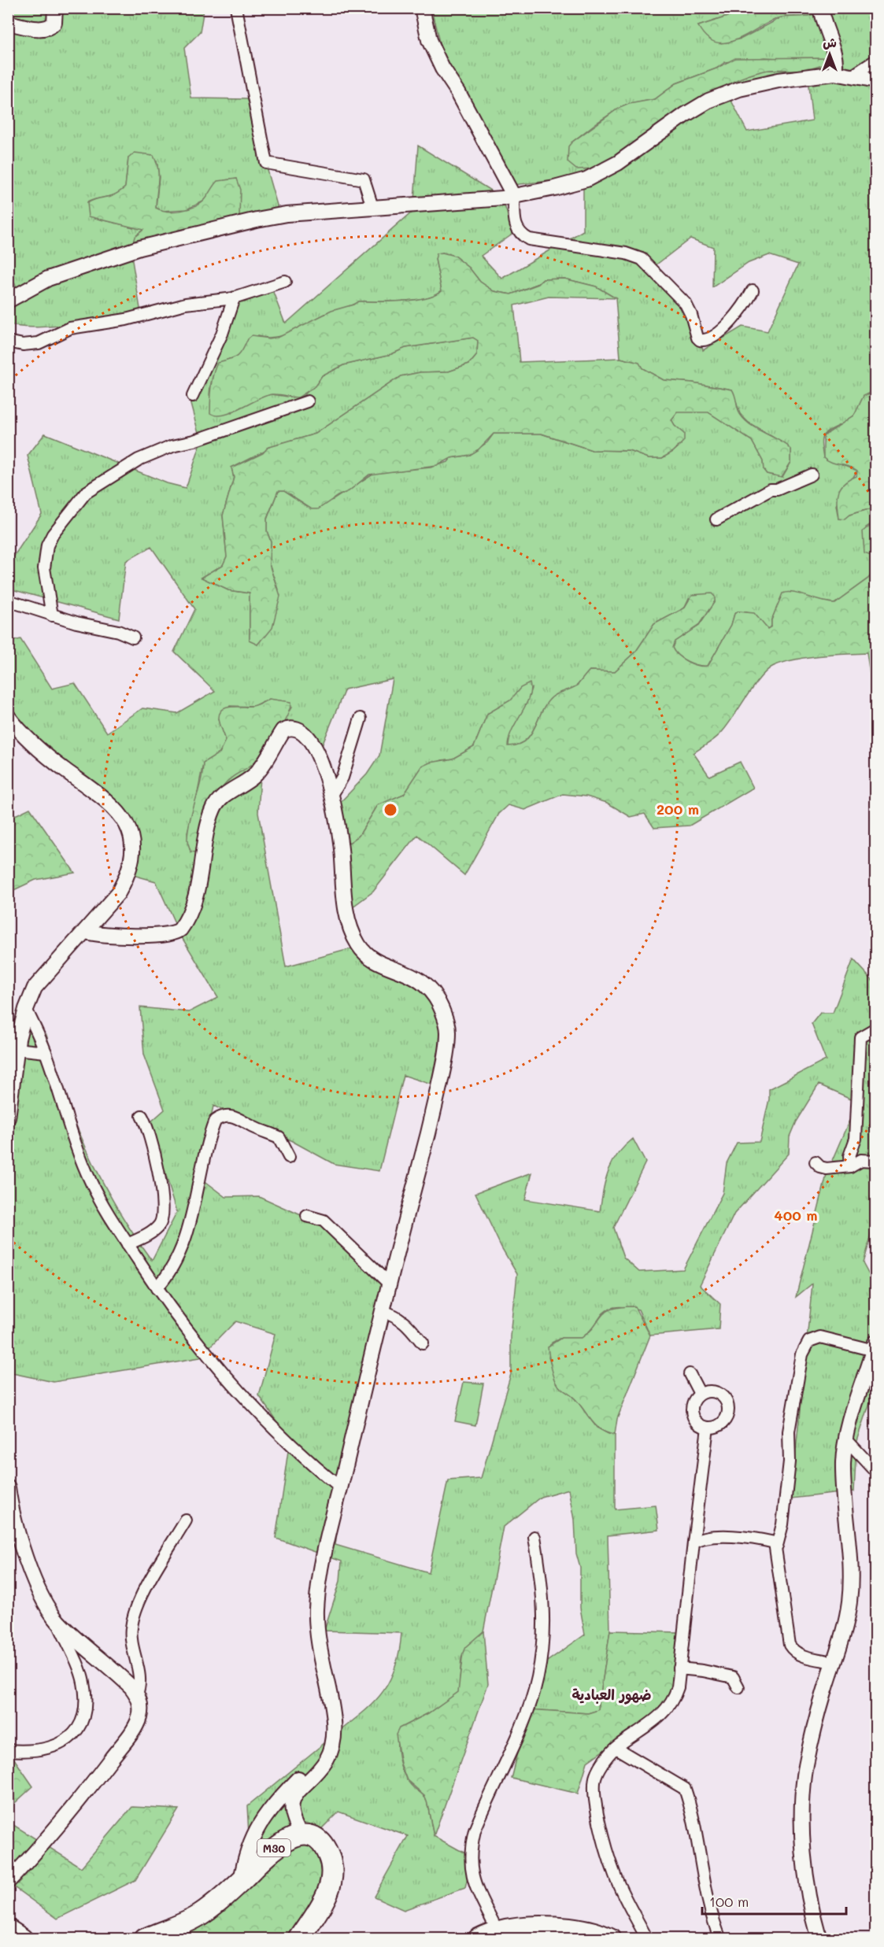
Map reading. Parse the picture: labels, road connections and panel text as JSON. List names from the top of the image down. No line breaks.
{"streets":{"highway":["M30"]},"districts":["ضهور العبادية"],"scale_bar":"100 m","north":"top","rings":["200 m","400 m"]}
